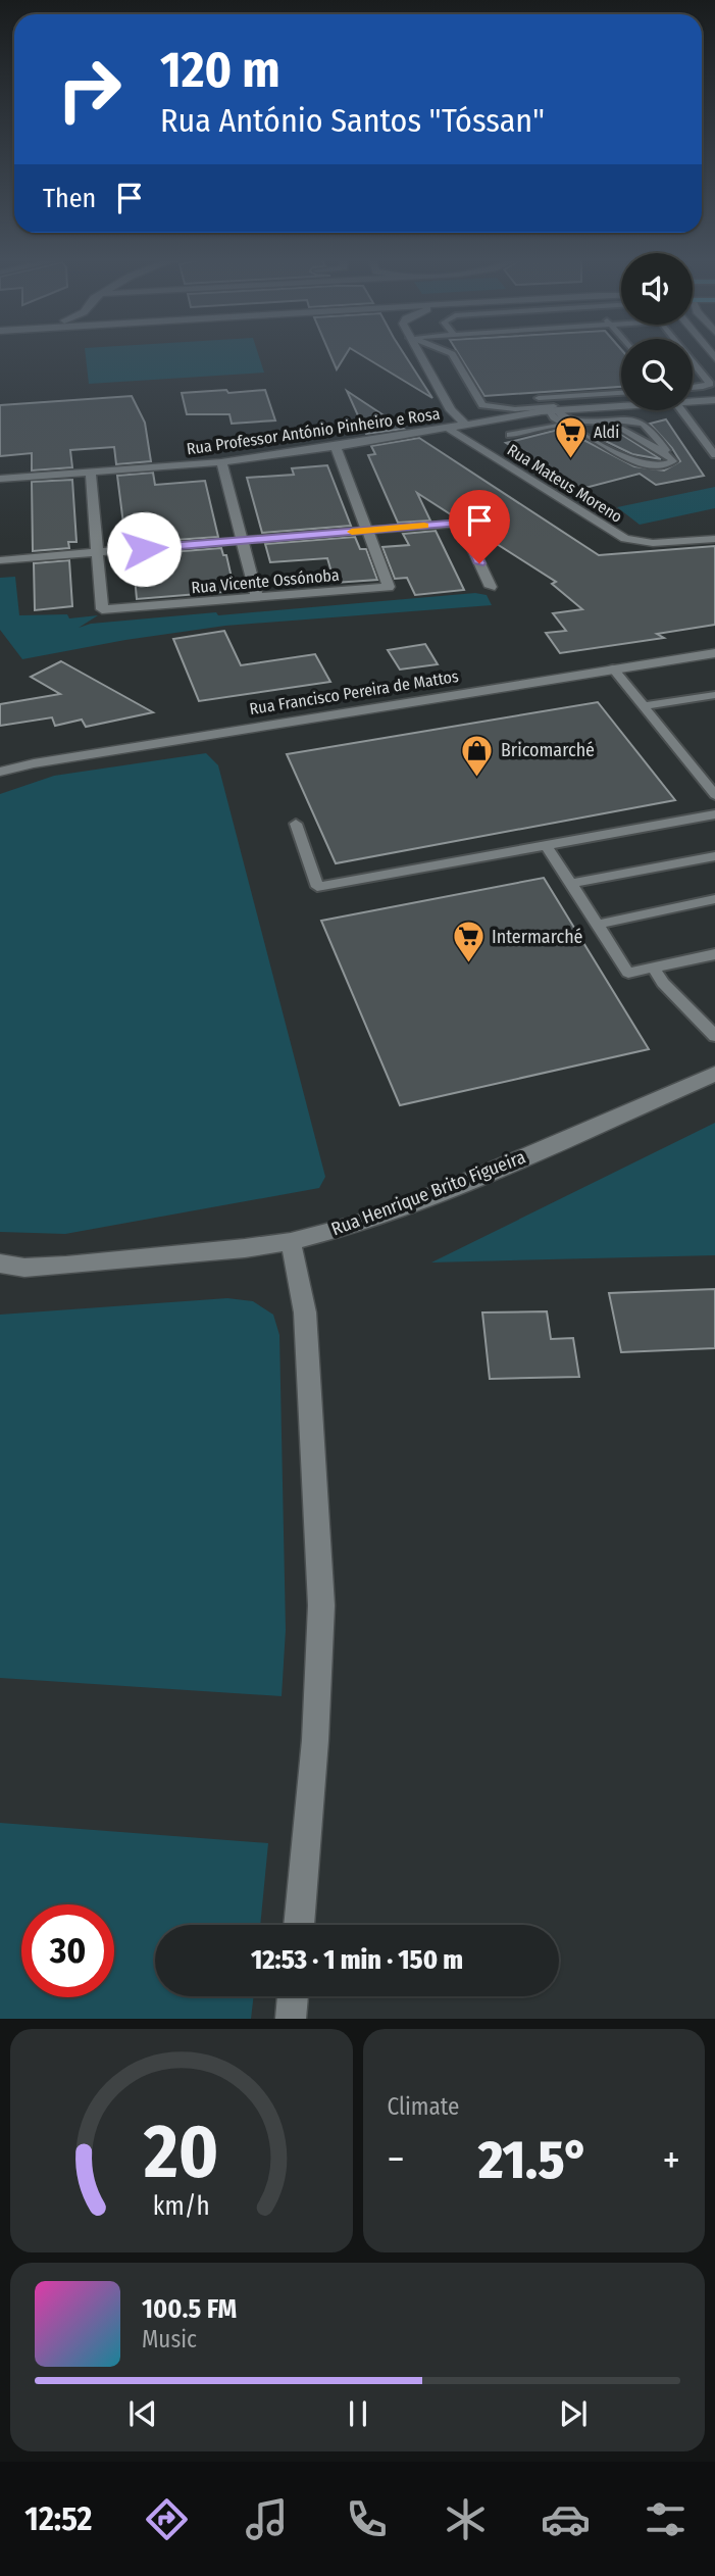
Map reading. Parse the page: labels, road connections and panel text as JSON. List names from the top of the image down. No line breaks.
{"streets":{"street":["Rua Professor António Pinheiro e Rosa","Rua Mateus Moreno","Rua Vicente Ossónoba","Rua Francisco Pereira de Mattos","Rua Henrique Brito Figueira"]},"crossings":[["Rua Professor António Pinheiro e Rosa","Rua Mateus Moreno"]],"places":{"supermarket":["Aldi","Intermarché"],"shop":["Bricomarché"]},"page":{"turn":["120 m","Rua António Santos \"Tóssan\""],"then":"Then","limit":"30","trip":"12:53 · 1 min · 150 m","tile":"Climate","heat":["−","21.5°","+"],"song":["100.5 FM","Music"],"tabs":"12:52","gauge":["20","km/h"]}}
